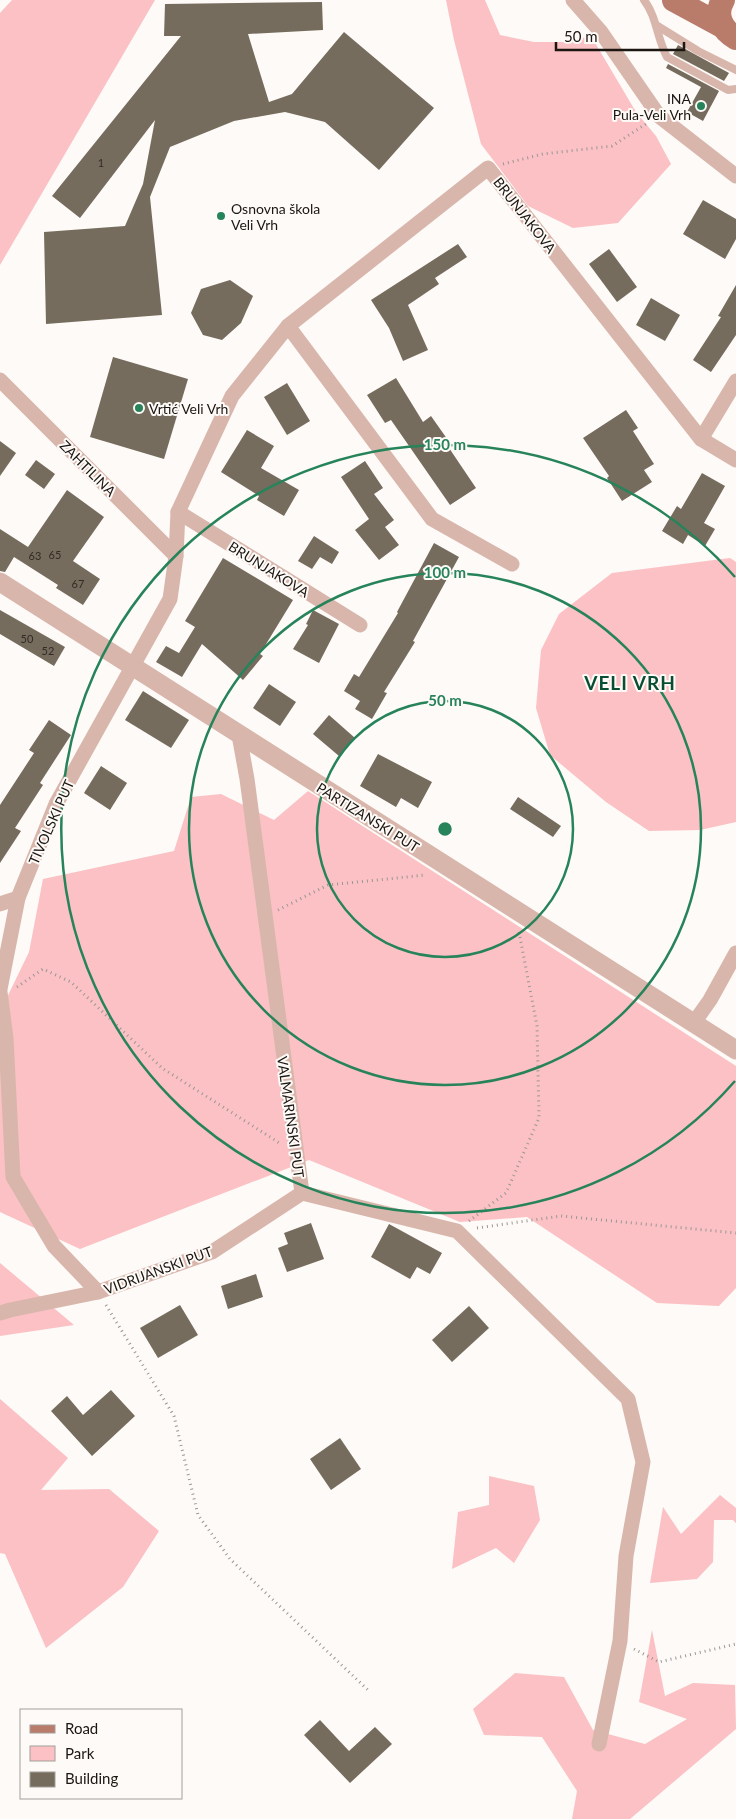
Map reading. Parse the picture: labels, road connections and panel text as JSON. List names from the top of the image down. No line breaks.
{"streets":{"street":["BRUNJAKOVA","ZAHTILINA","PARTIZANSKI PUT","TIVOLSKI PUT","VALMARINSKI PUT","VIDRIJANSKI PUT"]},"crossings":[["BRUNJAKOVA","ZAHTILINA"],["BRUNJAKOVA","PARTIZANSKI PUT"],["BRUNJAKOVA","TIVOLSKI PUT"],["PARTIZANSKI PUT","TIVOLSKI PUT"],["PARTIZANSKI PUT","VALMARINSKI PUT"],["TIVOLSKI PUT","VIDRIJANSKI PUT"],["VALMARINSKI PUT","VIDRIJANSKI PUT"]],"districts":["VELI VRH"],"places":["INA Pula-Veli Vrh","Osnovna škola Veli Vrh","Vrtić Veli Vrh"],"house_numbers":["1","65","63","67","50","52"],"legend":["Road","Park","Building"],"scale_bar":"50 m","rings":["150 m","100 m","50 m"]}
